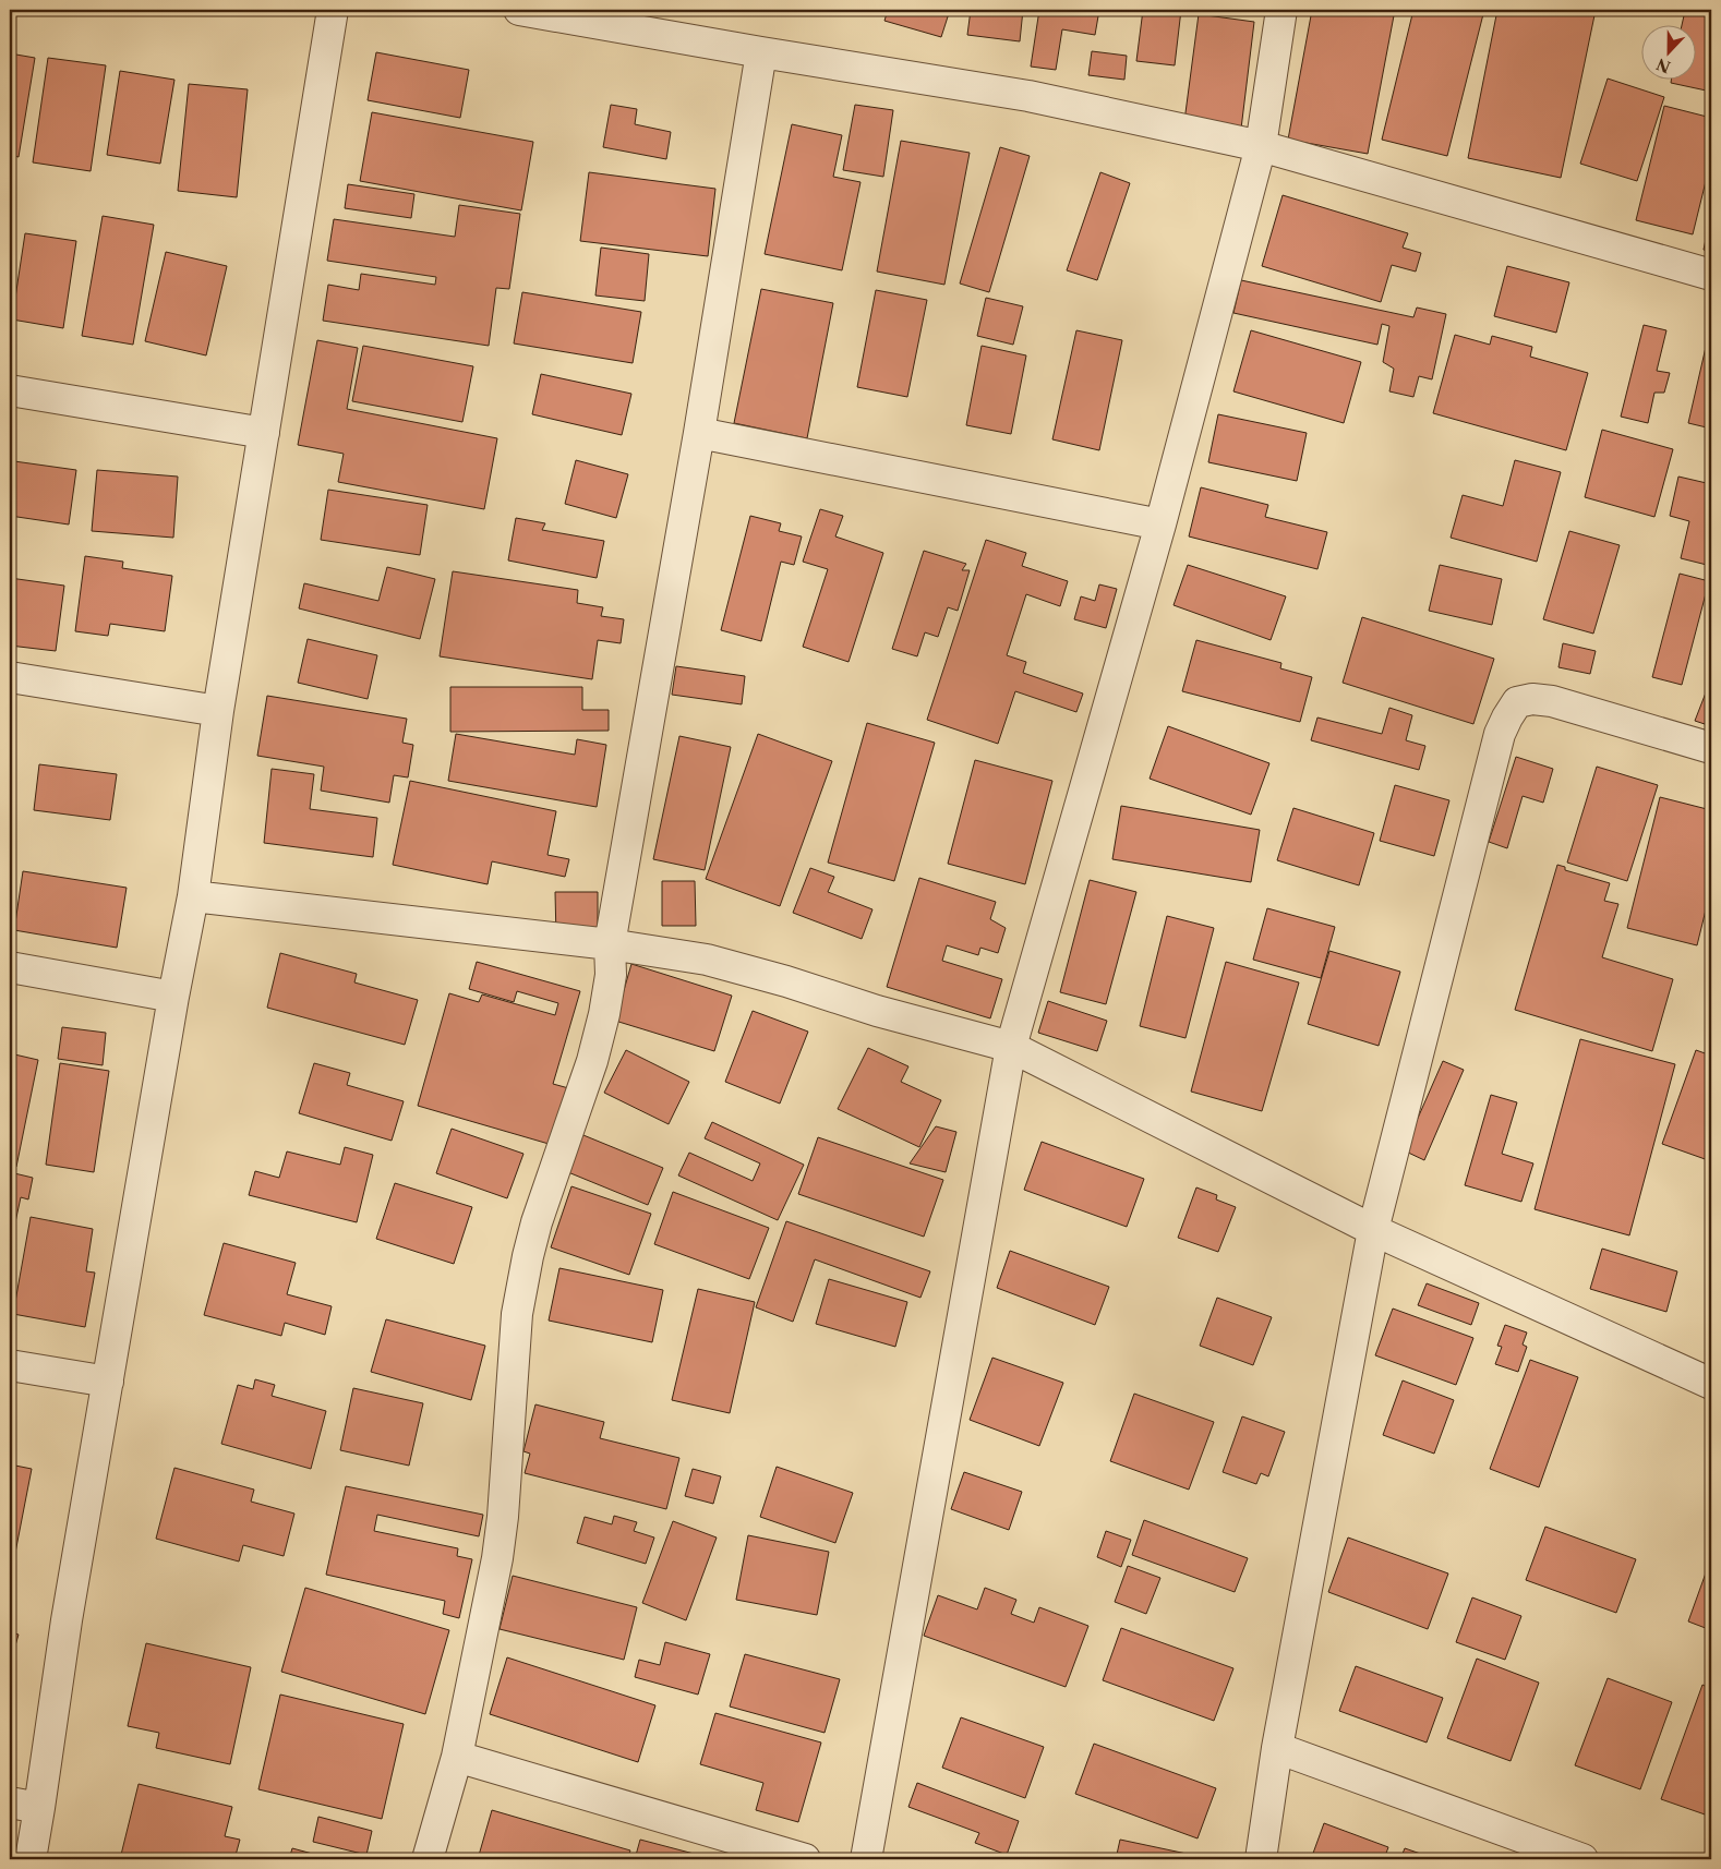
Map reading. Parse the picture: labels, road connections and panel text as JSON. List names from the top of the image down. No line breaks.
{"north":"bottom"}
